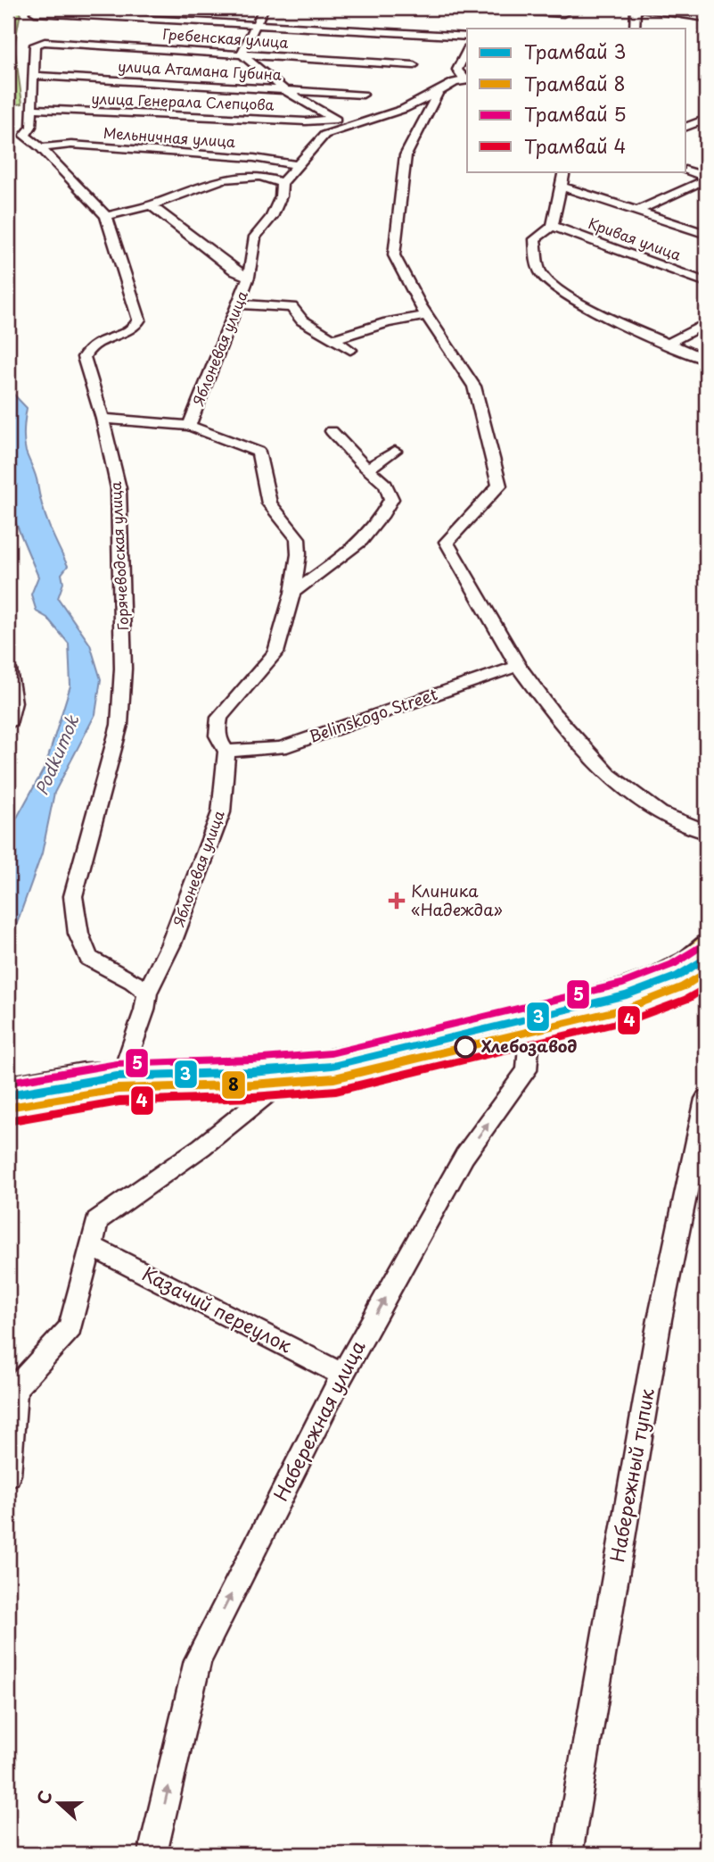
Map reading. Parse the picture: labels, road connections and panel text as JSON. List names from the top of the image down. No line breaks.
{"streets":{"street":["Гребенская улица","улица Атамана Губина","улица Генерала Слепцова","Мельничная улица","Кривая улица","Яблоневая улица","Горячеводская улица","Belinskogo Street","Казачий переулок","Набережная улица","Набережный тупик"]},"crossings":[["Гребенская улица","Горячеводская улица"],["улица Атамана Губина","Горячеводская улица"],["улица Генерала Слепцова","Горячеводская улица"],["Мельничная улица","Яблоневая улица"],["Мельничная улица","Горячеводская улица"],["Яблоневая улица","Горячеводская улица"],["Яблоневая улица","Belinskogo Street"],["Казачий переулок","Набережная улица"]],"one_way":["Набережная улица"],"water":["Podkumok"],"places":{"health":["Клиника «Надежда»"],"other":["Хлебозавод"]},"lines":["tram line 5","tram line 3","tram line 8","tram line 4"],"legend":["Трамвай 3","Трамвай 8","Трамвай 5","Трамвай 4"],"north":"left"}
